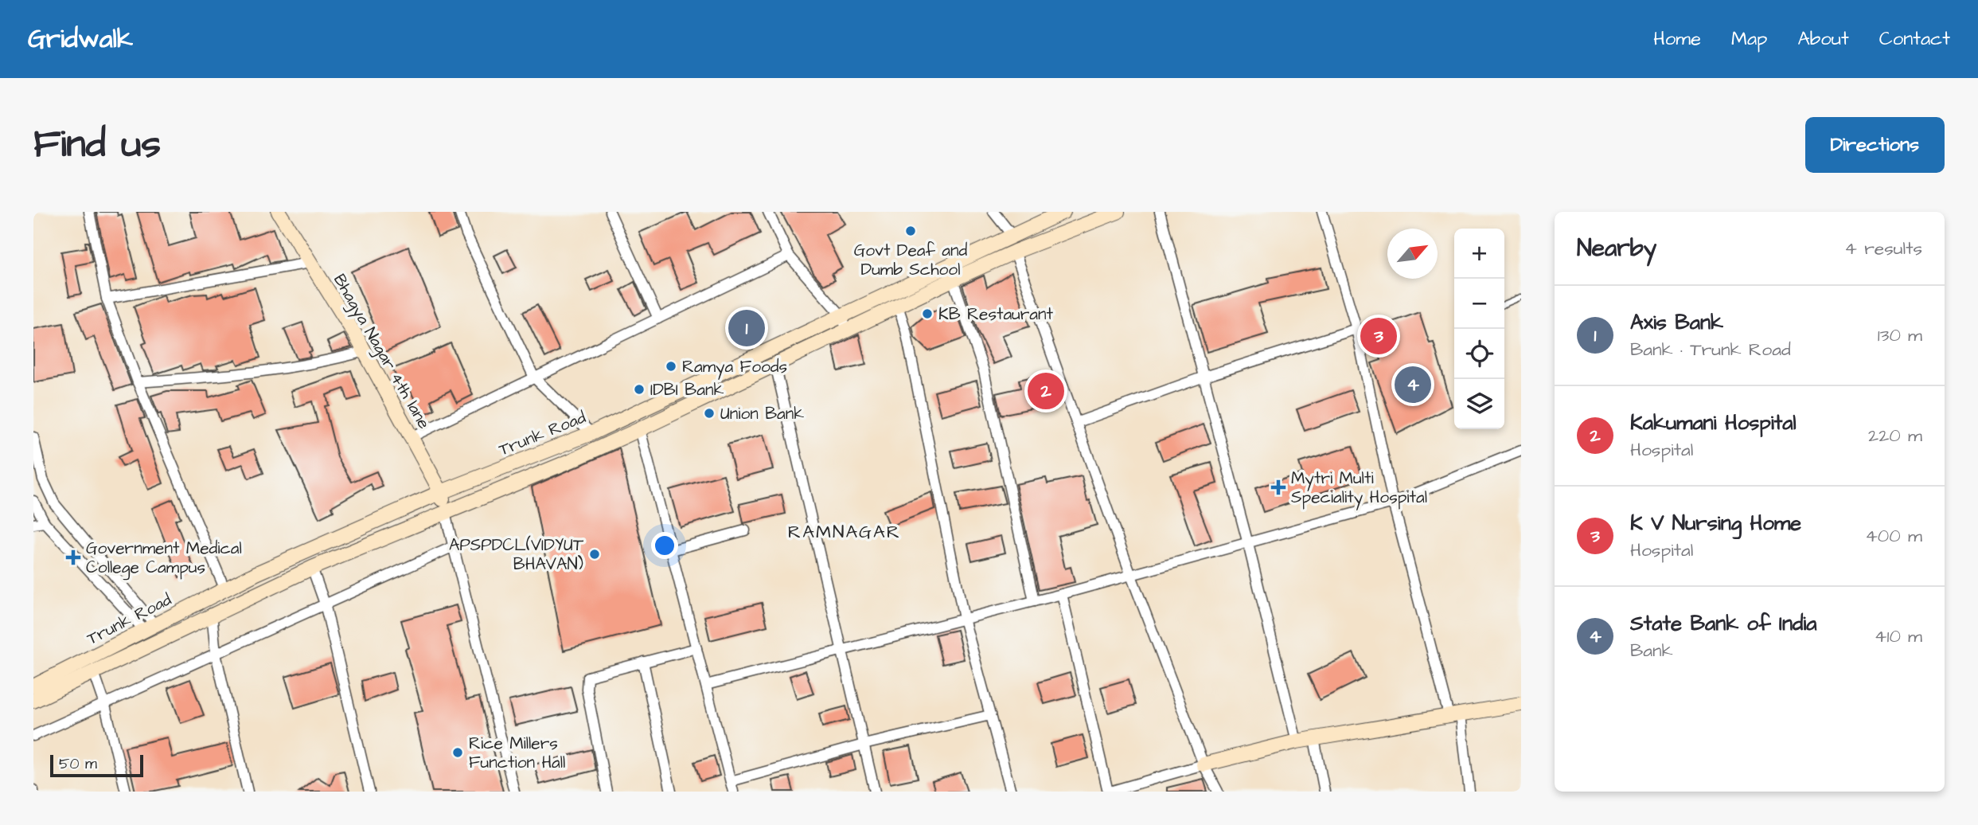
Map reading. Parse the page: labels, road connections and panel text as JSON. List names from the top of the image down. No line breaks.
{"streets":{"main road":["Bhagya Nagar 4th lane","Trunk Road"]},"crossings":[["Bhagya Nagar 4th lane","Trunk Road"]],"districts":["RAMNAGAR"],"places":{"other":["Govt Deaf and Dumb School","KB Restaurant","Ramya Foods","IDBI Bank","Union Bank","APSPDCL(VIDYUT BHAVAN)","Rice Millers Function Hall"],"health":["Mytri Multi Speciality Hospital","Government Medical College Campus"]},"scale_bar":"50 m","north":"top right","page":{"header":"Gridwalk","nav":["Home","Map","About","Contact"],"buttons":"Directions","title":"Find us","heading":["Nearby","4 results"],"map_buttons":["+","−"],"list":[{"mark":"1","name":"Axis Bank","note":"Bank · Trunk Road","value":"130 m"},{"mark":"2","name":"Kakumani Hospital","note":"Hospital","value":"220 m"},{"mark":"3","name":"K V Nursing Home","note":"Hospital","value":"400 m"},{"mark":"4","name":"State Bank of India","note":"Bank","value":"410 m"}],"pins":["1","3","4","2"],"scale":"50 m"}}
